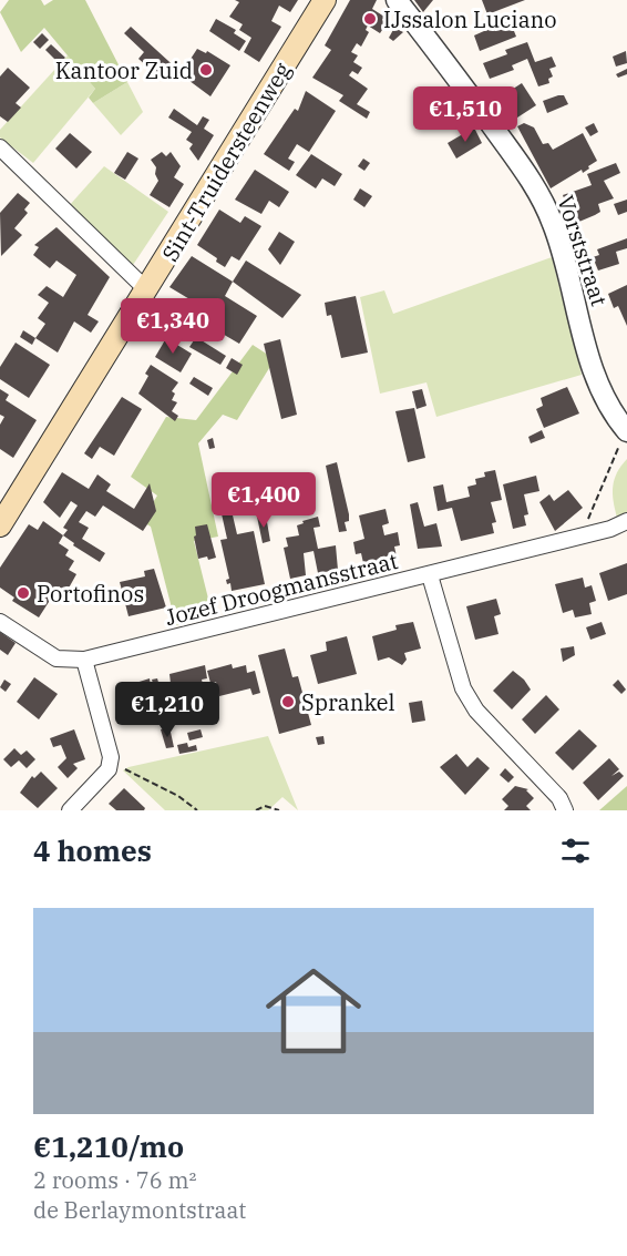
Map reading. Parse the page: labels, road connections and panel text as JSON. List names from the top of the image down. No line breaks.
{"streets":{"main road":["Sint-Truidersteenweg"],"street":["Vorststraat","Jozef Droogmansstraat"]},"places":["IJssalon Luciano","Kantoor Zuid","Portofinos","Sprankel"],"page":{"price":["€1,510","€1,340","€1,400","€1,210"],"heading":"4 homes","list":[{"name":"€1,210/mo","note":"2 rooms · 76 m² · de Berlaymontstraat"}]}}
